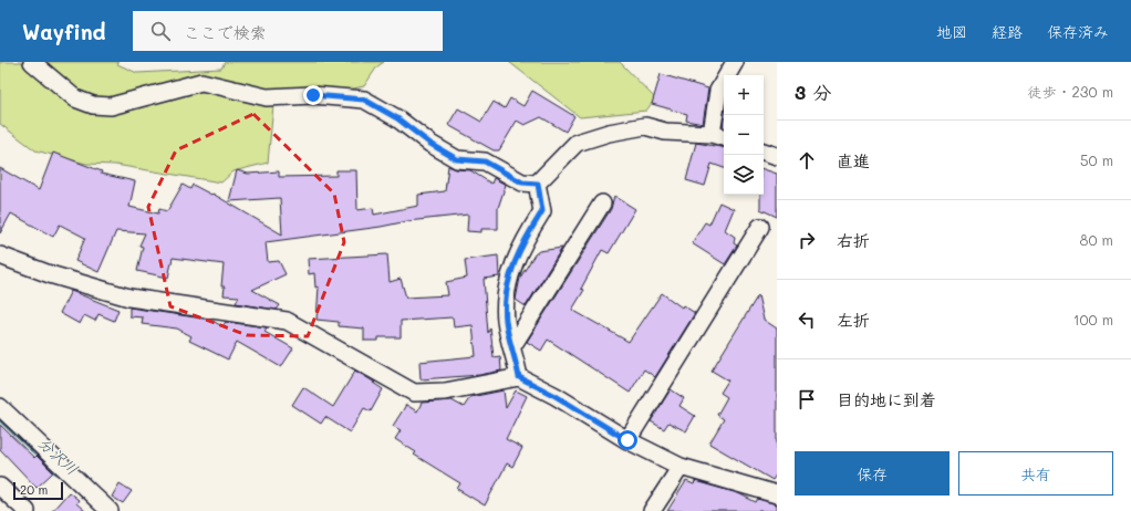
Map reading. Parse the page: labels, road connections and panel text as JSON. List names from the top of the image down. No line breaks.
{"water":["分沢川"],"scale_bar":"20 m","page":{"header":"Wayfind","search":"ここで検索","nav":["地図","経路","保存済み"],"heading":["3 分","徒歩 · 230 m"],"map_buttons":["+","−"],"list":[["直進","50 m"],["右折","80 m"],["左折","100 m"],"目的地に到着"],"buttons":["保存","共有"],"scale":"20 m"}}
